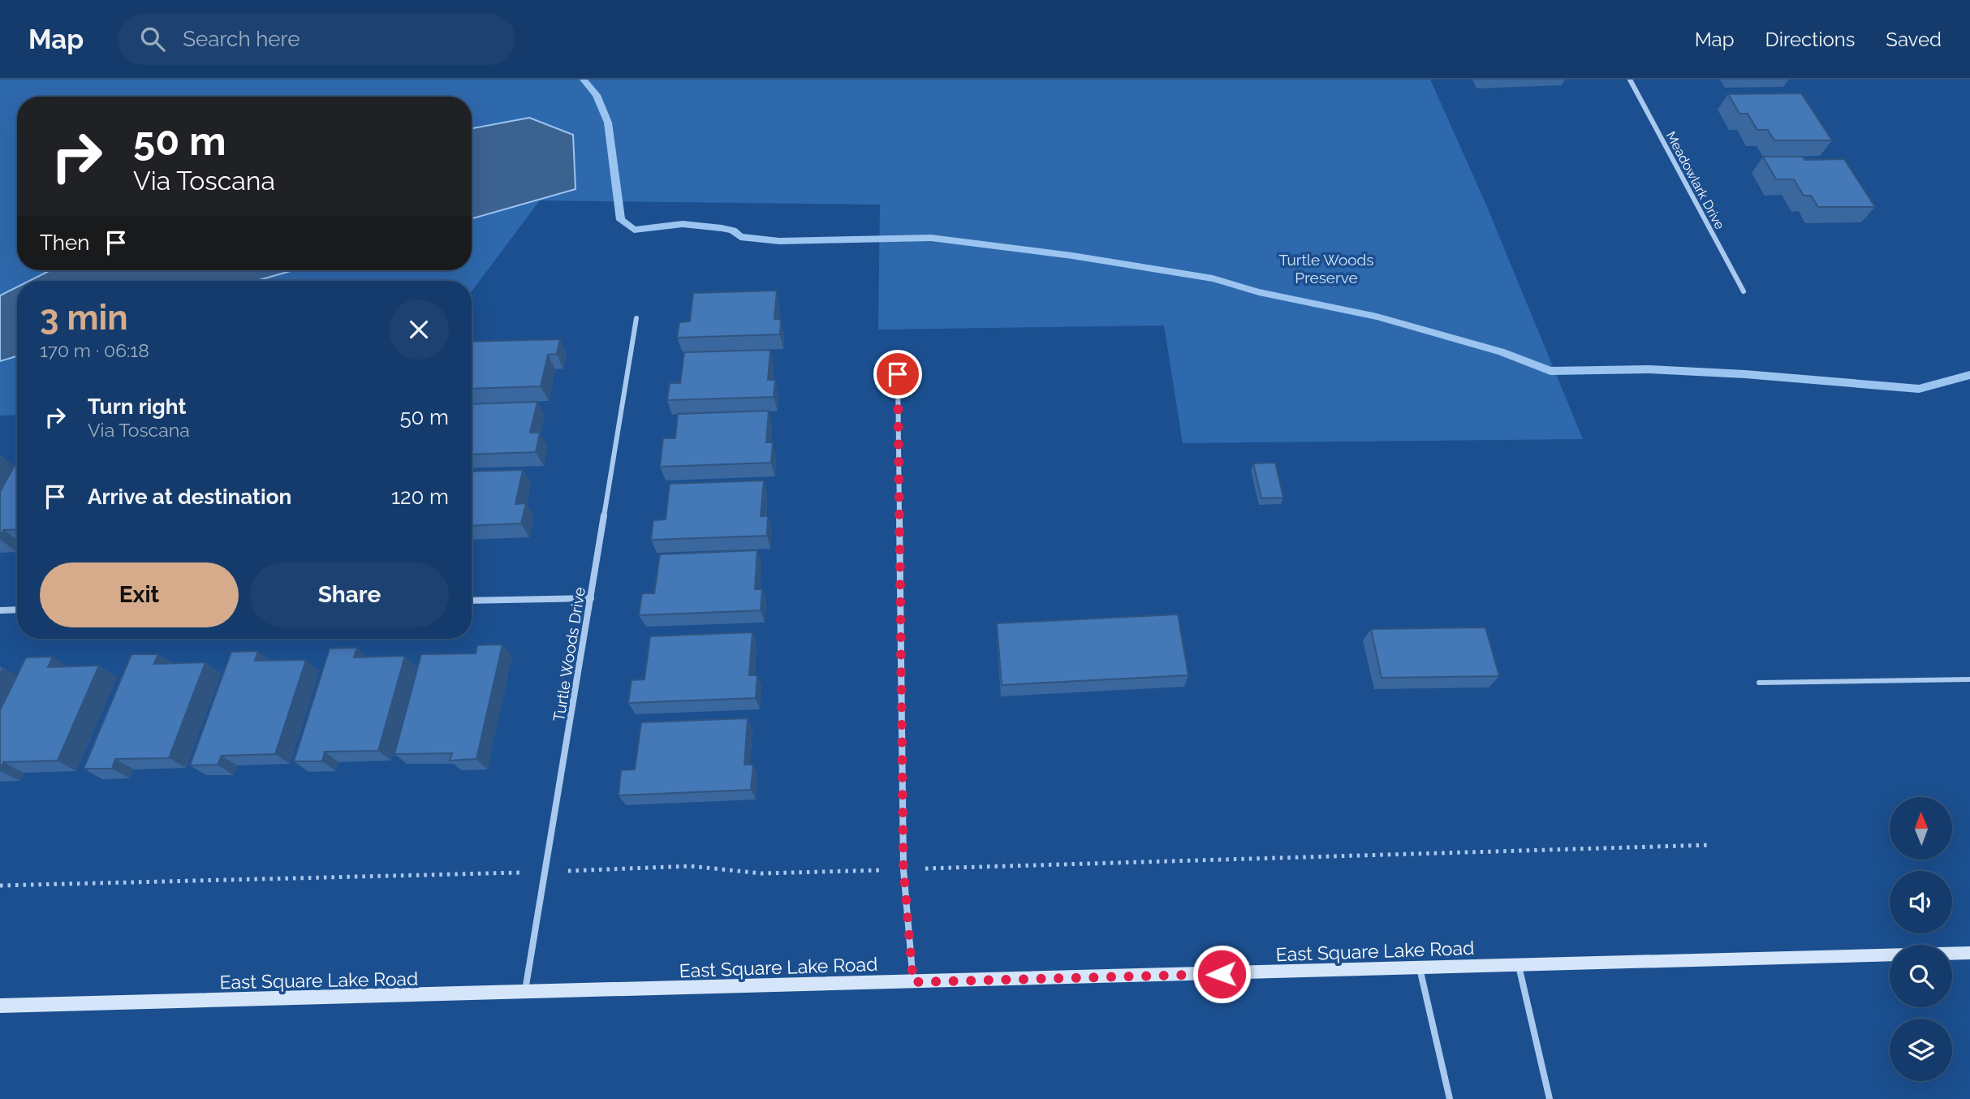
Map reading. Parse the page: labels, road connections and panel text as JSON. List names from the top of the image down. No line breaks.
{"streets":{"main road":["East Square Lake Road"],"street":["Meadowlark Drive","Turtle Woods Drive"]},"crossings":[["Turtle Woods Drive","East Square Lake Road"]],"parks":["Turtle Woods Preserve"],"north":"top","page":{"header":"Map","search":"Search here","nav":["Map","Directions","Saved"],"turn":["50 m","Via Toscana"],"then":"Then","heading":["3 min","170 m · 06:18"],"list":[{"name":"Turn right","note":"Via Toscana","value":"50 m"},{"name":"Arrive at destination","value":"120 m"}],"buttons":["Exit","Share"]}}
